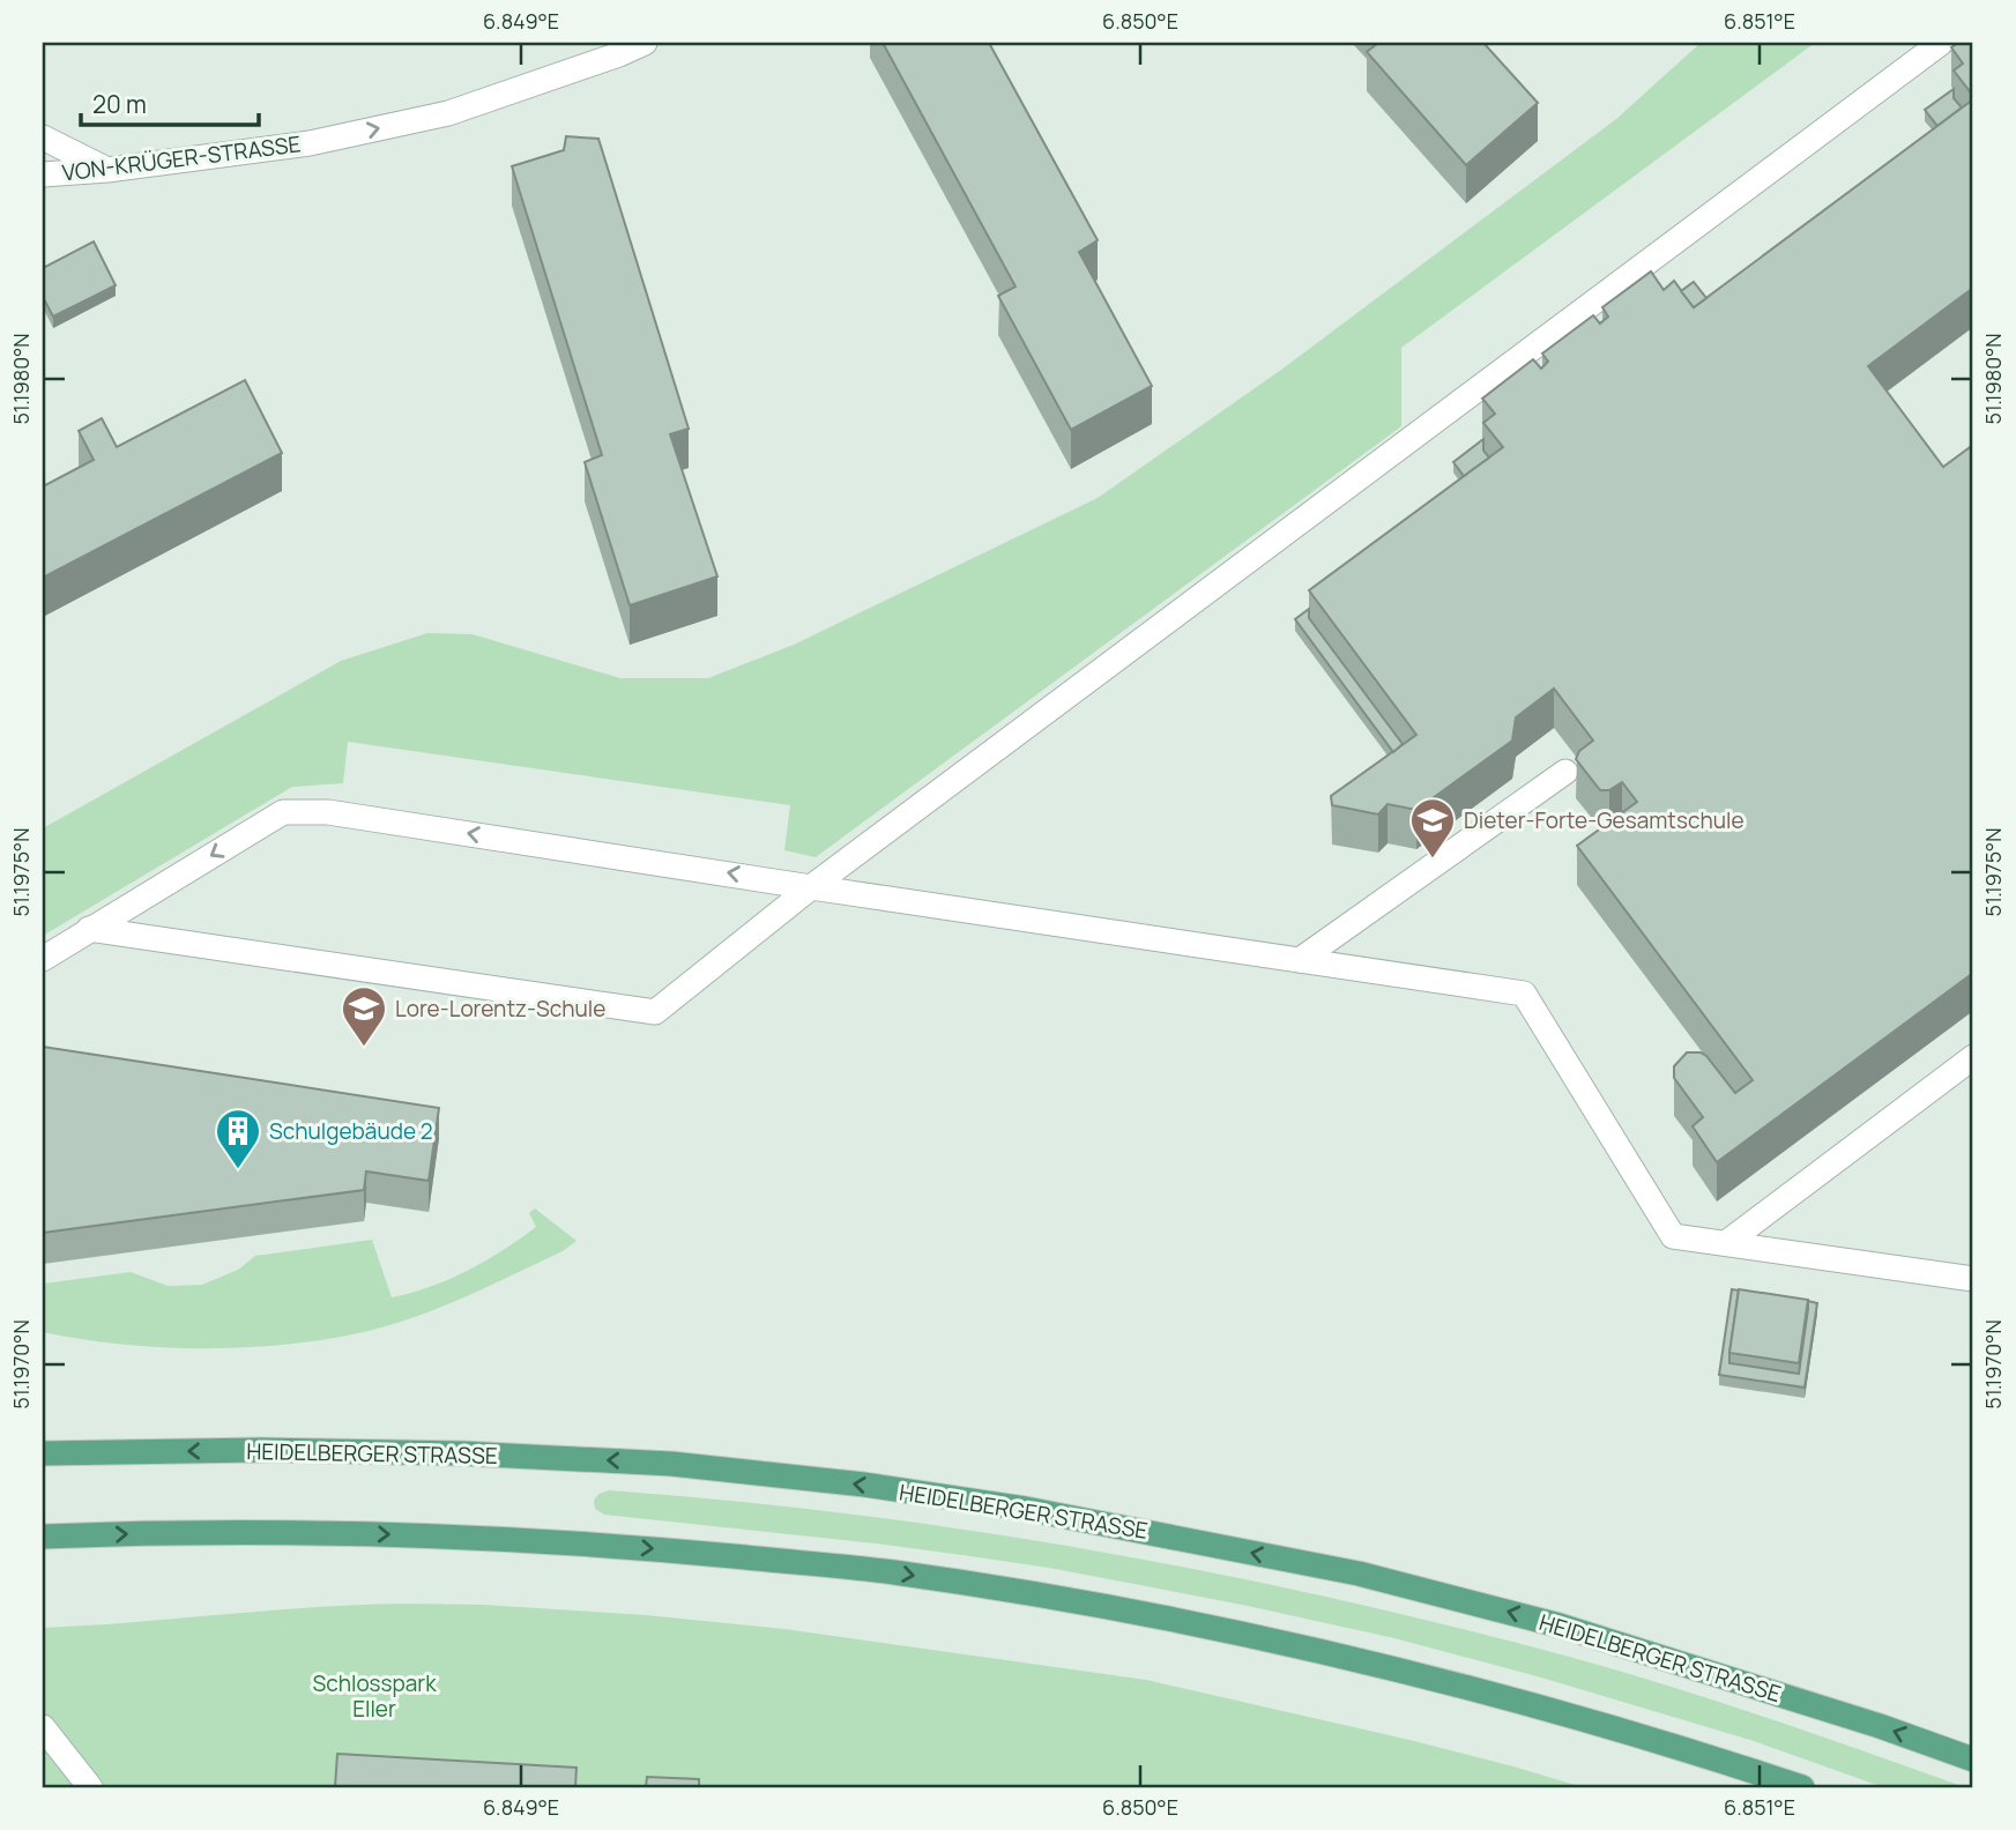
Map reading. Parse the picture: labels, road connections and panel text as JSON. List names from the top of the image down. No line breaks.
{"streets":{"main road":["HEIDELBERGER STRASSE"],"street":["VON-KRÜGER-STRASSE"]},"one_way":["VON-KRÜGER-STRASSE"],"parks":["Schlosspark Eller"],"places":{"school or university":["Dieter-Forte-Gesamtschule","Lore-Lorentz-Schule"],"building":["Schulgebäude 2"]},"scale_bar":"20 m","coordinates":["6.849°E","6.850°E","6.851°E","51.1980°N","51.1975°N","51.1970°N"]}
